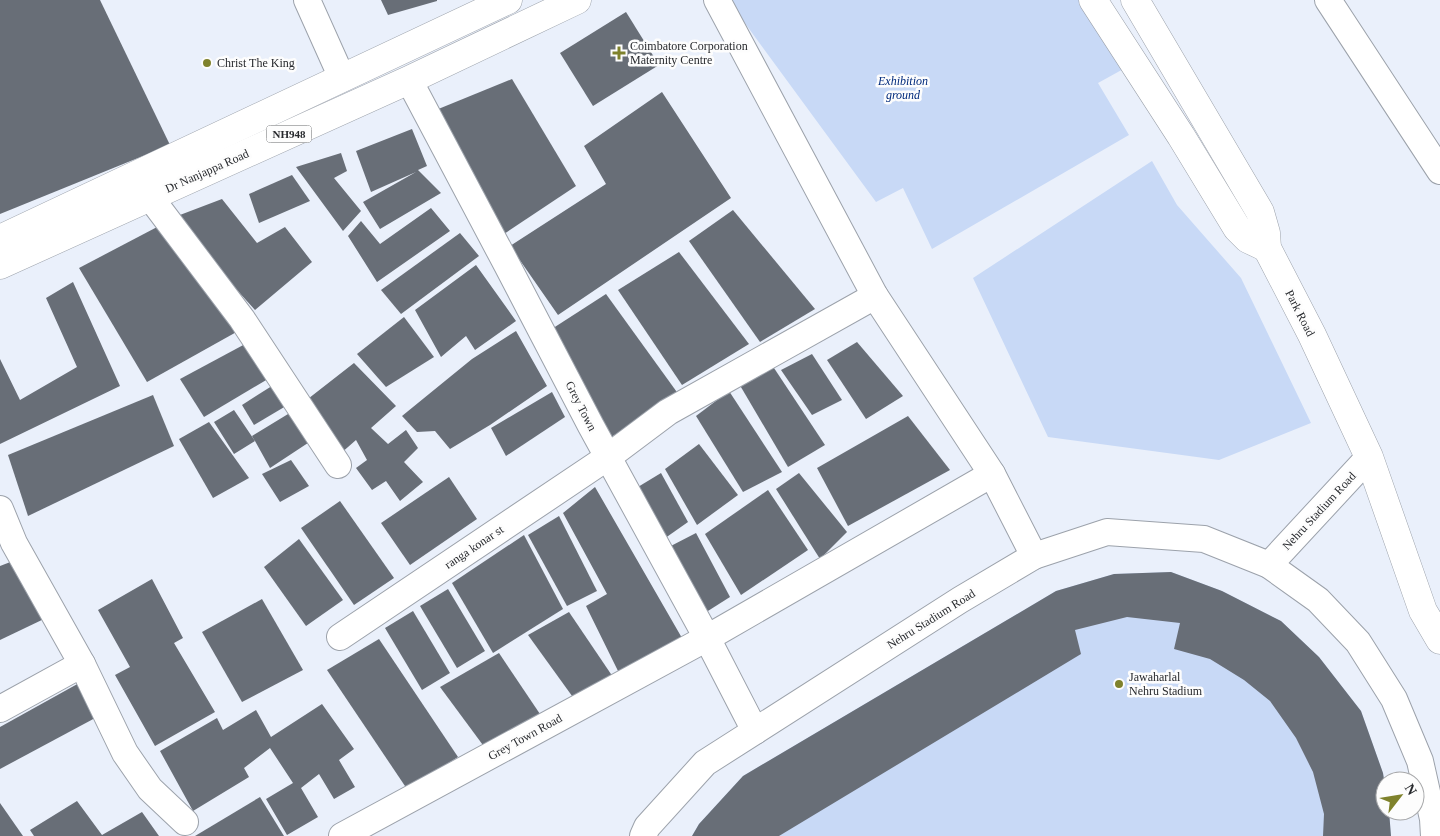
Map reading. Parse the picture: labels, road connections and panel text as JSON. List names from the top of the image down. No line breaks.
{"streets":{"main road":["NH948","Dr Nanjappa Road","Park Road"],"street":["Grey Town","Nehru Stadium Road","ranga konar st","Grey Town Road"]},"crossings":[["Dr Nanjappa Road","Grey Town"],["Park Road","Nehru Stadium Road"],["Grey Town","Nehru Stadium Road"],["Grey Town","ranga konar st"],["Grey Town","Grey Town Road"]],"parks":["Exhibition ground"],"places":{"health":["Coimbatore Corporation Maternity Centre"],"other":["Christ The King","Jawaharlal Nehru Stadium"]},"north":"top right"}
